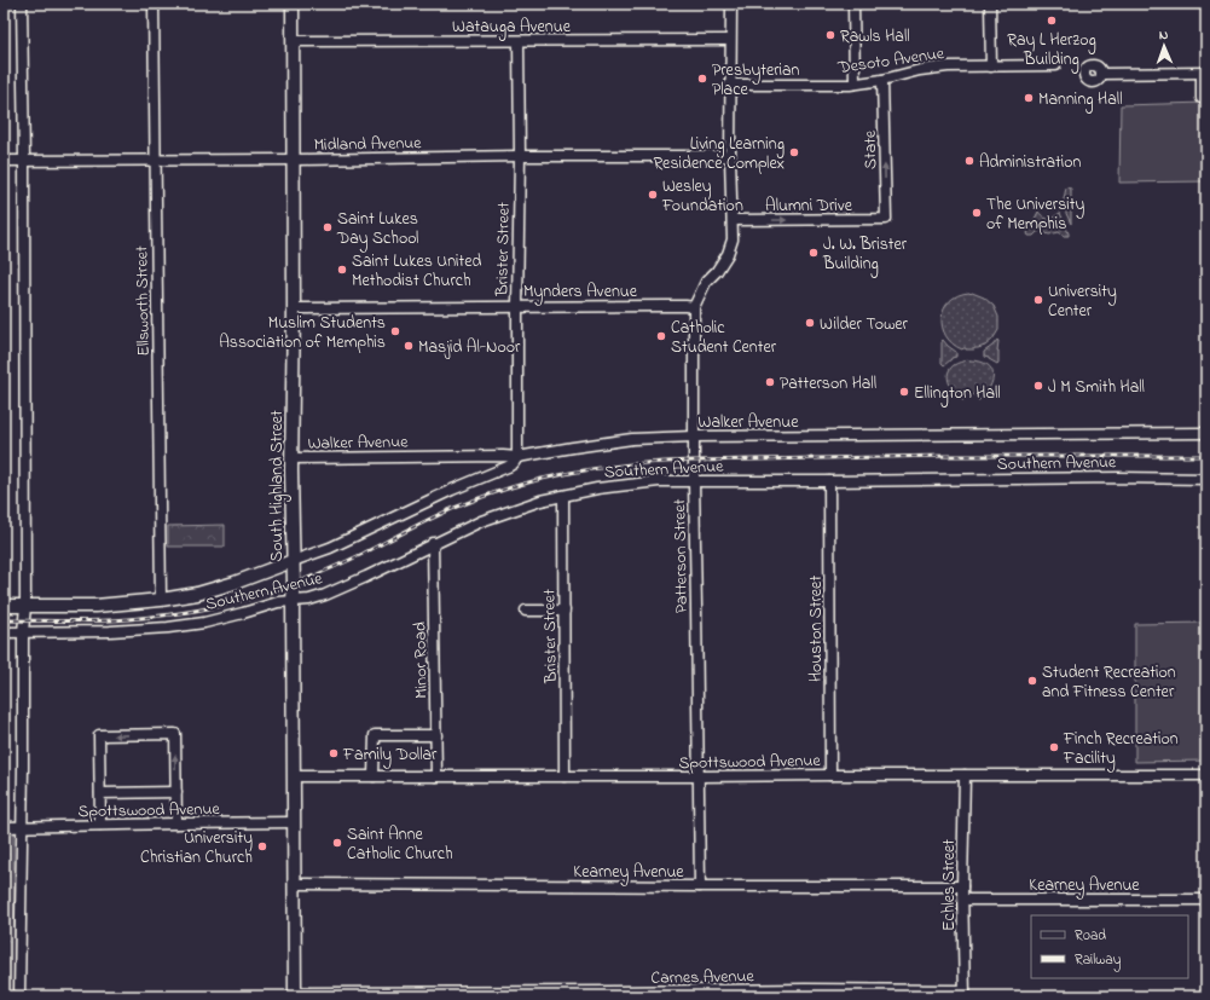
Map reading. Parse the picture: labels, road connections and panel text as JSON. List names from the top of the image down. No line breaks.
{"streets":{"main road":["Southern Avenue","South Highland Street"],"street":["Watauga Avenue","Desoto Avenue","Midland Avenue","State","Alumni Drive","Brister Street","Mynders Avenue","Ellsworth Street","Walker Avenue","Patterson Street","Houston Street","Minor Road","Spottswood Avenue","Kearney Avenue","Echles Street","Carnes Avenue"]},"crossings":[["Watauga Avenue","Brister Street"],["Watauga Avenue","South Highland Street"],["Watauga Avenue","Patterson Street"],["Desoto Avenue","State"],["Desoto Avenue","Patterson Street"],["Midland Avenue","Brister Street"],["Midland Avenue","Ellsworth Street"],["Midland Avenue","South Highland Street"],["Midland Avenue","Patterson Street"],["State","Alumni Drive"],["Alumni Drive","Patterson Street"],["Brister Street","Mynders Avenue"],["Brister Street","Walker Avenue"],["Brister Street","Southern Avenue"],["Brister Street","Spottswood Avenue"],["Mynders Avenue","South Highland Street"],["Mynders Avenue","Patterson Street"],["Ellsworth Street","Southern Avenue"],["Walker Avenue","Southern Avenue"],["Walker Avenue","South Highland Street"],["Walker Avenue","Patterson Street"],["Southern Avenue","South Highland Street"],["Southern Avenue","Patterson Street"],["Southern Avenue","Houston Street"],["Southern Avenue","Minor Road"],["South Highland Street","Spottswood Avenue"],["South Highland Street","Kearney Avenue"],["South Highland Street","Carnes Avenue"],["Patterson Street","Spottswood Avenue"],["Patterson Street","Kearney Avenue"],["Houston Street","Spottswood Avenue"],["Minor Road","Spottswood Avenue"],["Spottswood Avenue","Echles Street"],["Kearney Avenue","Echles Street"],["Echles Street","Carnes Avenue"]],"one_way":["State","Alumni Drive"],"places":["Ray L Herzog Building","Rawls Hall","Presbyterian Place","Manning Hall","Living Learning Residence Complex","Administration","Wesley Foundation","The University of Memphis","Saint Lukes Day School","J. W. Brister Building","Saint Lukes United Methodist Church","University Center","Wilder Tower","Muslim Students Association of Memphis","Catholic Student Center","Masjid Al-Noor","Patterson Hall","J M Smith Hall","Ellington Hall","Student Recreation and Fitness Center","Finch Recreation Facility","Family Dollar","Saint Anne Catholic Church","University Christian Church"],"legend":["Road","Railway"],"north":"top"}
